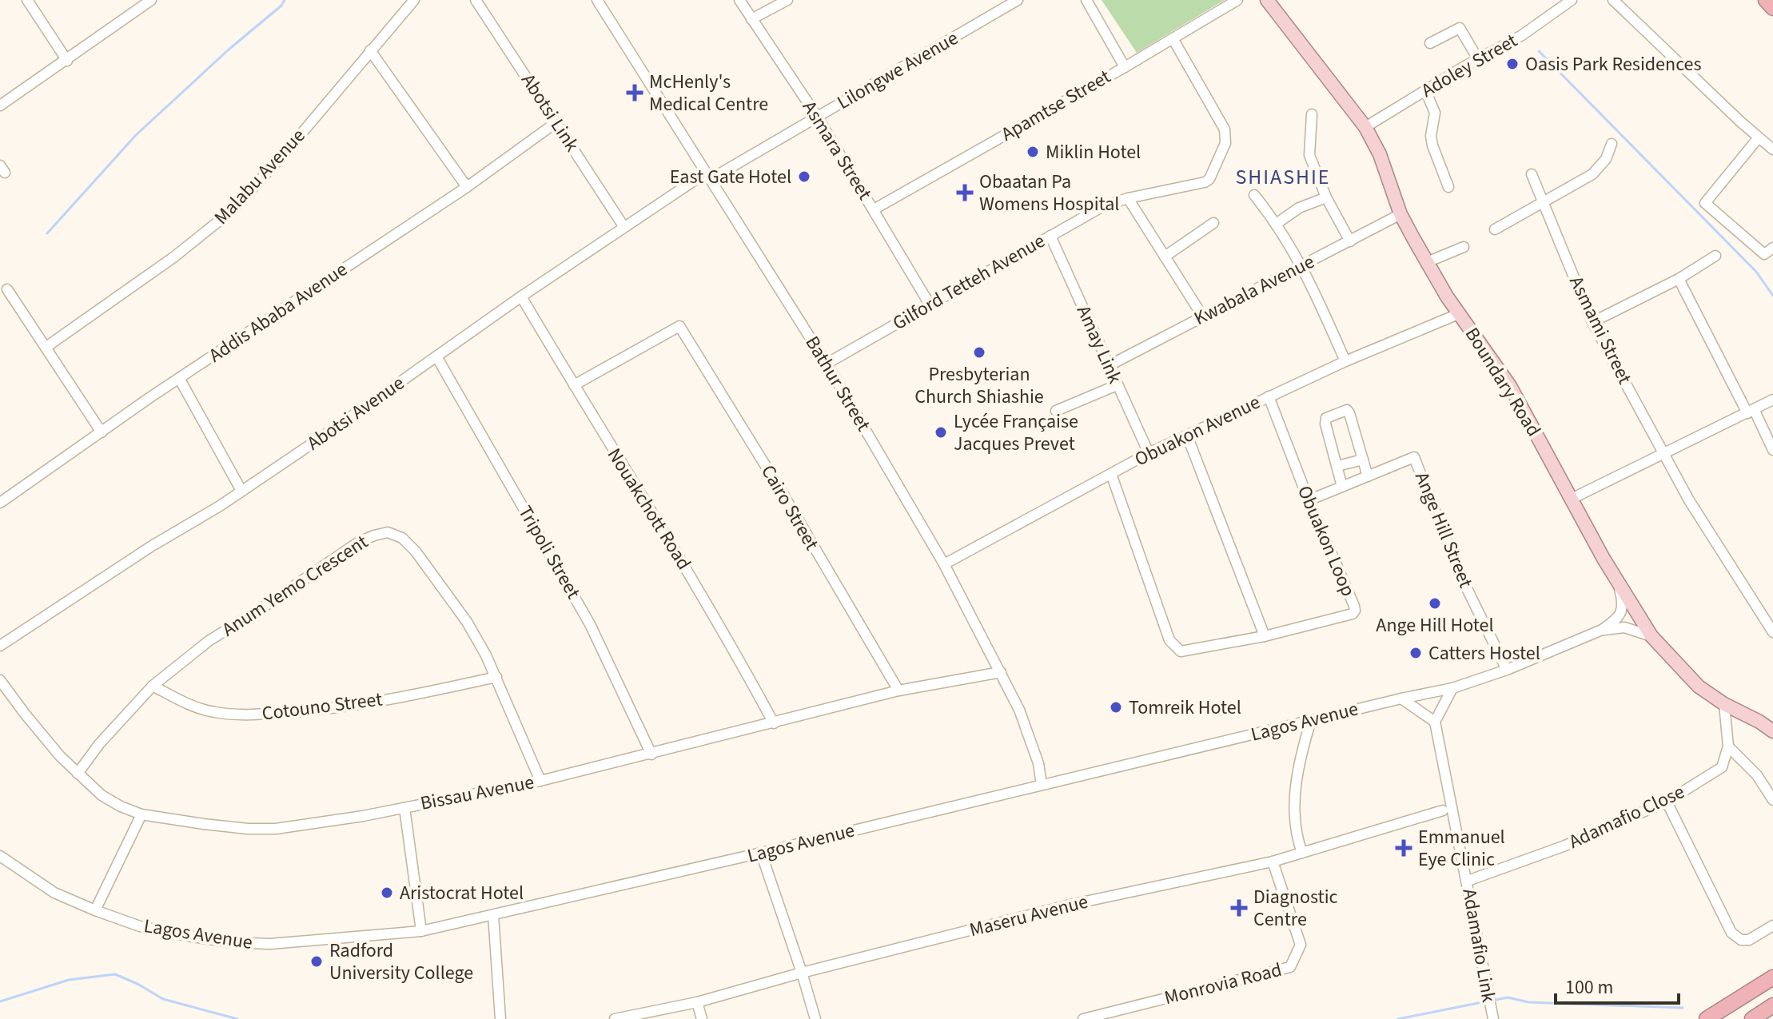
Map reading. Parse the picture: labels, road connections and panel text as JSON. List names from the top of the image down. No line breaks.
{"streets":{"main road":["Boundary Road"],"street":["Adoley Street","Lilongwe Avenue","Apamtse Street","Abotsi Link","Asmara Street","Malabu Avenue","Gilford Tetteh Avenue","Kwabala Avenue","Addis Ababa Avenue","Asmami Street","Amay Link","Bathur Street","Abotsi Avenue","Obuakon Avenue","Cairo Street","Nouakchott Road","Ange Hill Street","Obuakon Loop","Tripoli Street","Anum Yemo Crescent","Cotouno Street","Lagos Avenue","Bissau Avenue","Adamafio Close","Maseru Avenue","Adamafio Link","Monrovia Road"]},"crossings":[["Adoley Street","Boundary Road"],["Lilongwe Avenue","Asmara Street"],["Lilongwe Avenue","Bathur Street"],["Lilongwe Avenue","Abotsi Avenue"],["Apamtse Street","Asmara Street"],["Apamtse Street","Gilford Tetteh Avenue"],["Abotsi Link","Addis Ababa Avenue"],["Abotsi Link","Abotsi Avenue"],["Asmara Street","Gilford Tetteh Avenue"],["Gilford Tetteh Avenue","Amay Link"],["Gilford Tetteh Avenue","Bathur Street"],["Kwabala Avenue","Amay Link"],["Kwabala Avenue","Boundary Road"],["Amay Link","Obuakon Avenue"],["Boundary Road","Obuakon Avenue"],["Boundary Road","Lagos Avenue"],["Bathur Street","Abotsi Avenue"],["Bathur Street","Obuakon Avenue"],["Bathur Street","Lagos Avenue"],["Bathur Street","Bissau Avenue"],["Abotsi Avenue","Nouakchott Road"],["Abotsi Avenue","Tripoli Street"],["Obuakon Avenue","Obuakon Loop"],["Cairo Street","Nouakchott Road"],["Cairo Street","Bissau Avenue"],["Nouakchott Road","Bissau Avenue"],["Ange Hill Street","Obuakon Loop"],["Ange Hill Street","Lagos Avenue"],["Tripoli Street","Bissau Avenue"],["Anum Yemo Crescent","Cotouno Street"],["Anum Yemo Crescent","Bissau Avenue"],["Adamafio Close","Adamafio Link"],["Maseru Avenue","Monrovia Road"]],"districts":["SHIASHIE"],"places":{"other":["Oasis Park Residences","Miklin Hotel","East Gate Hotel","Presbyterian Church Shiashie","Lycée Française Jacques Prevet","Ange Hill Hotel","Catters Hostel","Tomreik Hotel","Aristocrat Hotel","Radford University College"],"health":["McHenly's Medical Centre","Obaatan Pa Womens Hospital","Emmanuel Eye Clinic","Diagnostic Centre"]},"scale_bar":"100 m"}
